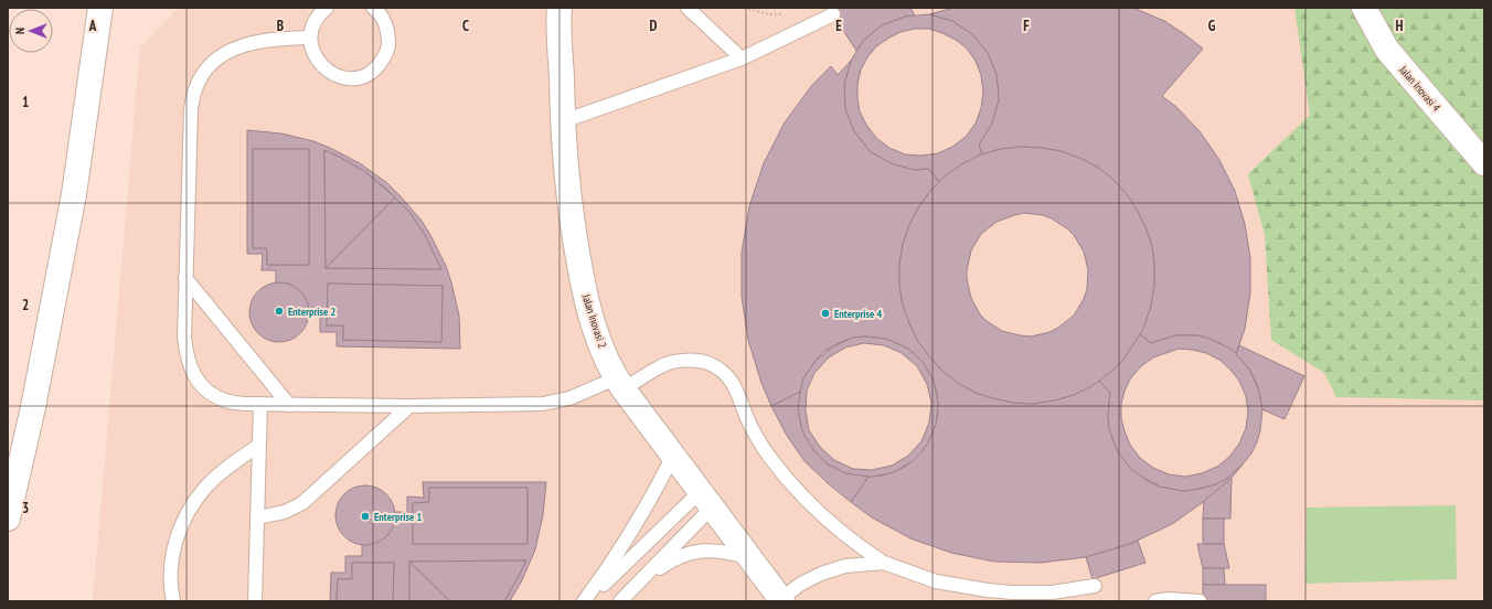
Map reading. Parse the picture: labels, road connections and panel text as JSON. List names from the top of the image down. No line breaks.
{"streets":{"main road":["Jalan Inovasi 4","Jalan Inovasi 2"]},"places":["Enterprise 2","Enterprise 4","Enterprise 1"],"north":"left","grid":{"columns":["A","B","C","D","E","F","G","H"],"rows":["1","2","3"]}}
